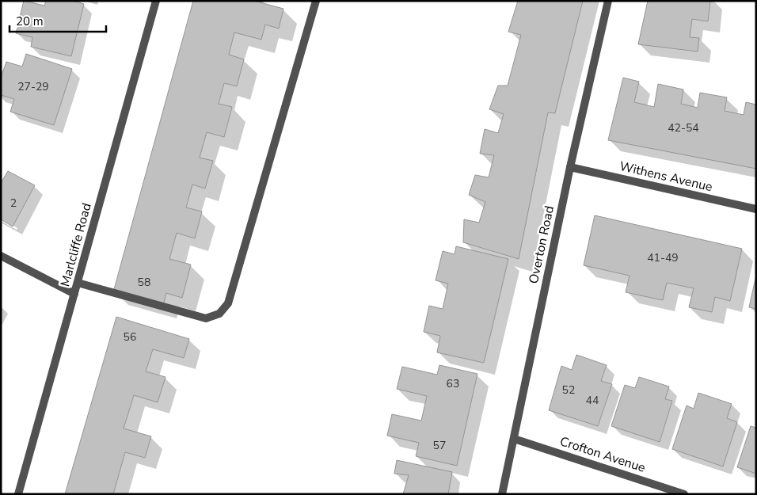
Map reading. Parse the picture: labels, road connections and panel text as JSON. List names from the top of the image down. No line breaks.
{"streets":{"street":["Withens Avenue","Marlcliffe Road","Overton Road","Crofton Avenue"]},"crossings":[["Withens Avenue","Overton Road"],["Overton Road","Crofton Avenue"]],"house_numbers":["27-29","42-54","2","41-49","58","56","63","52","44","57"],"scale_bar":"20 m"}
